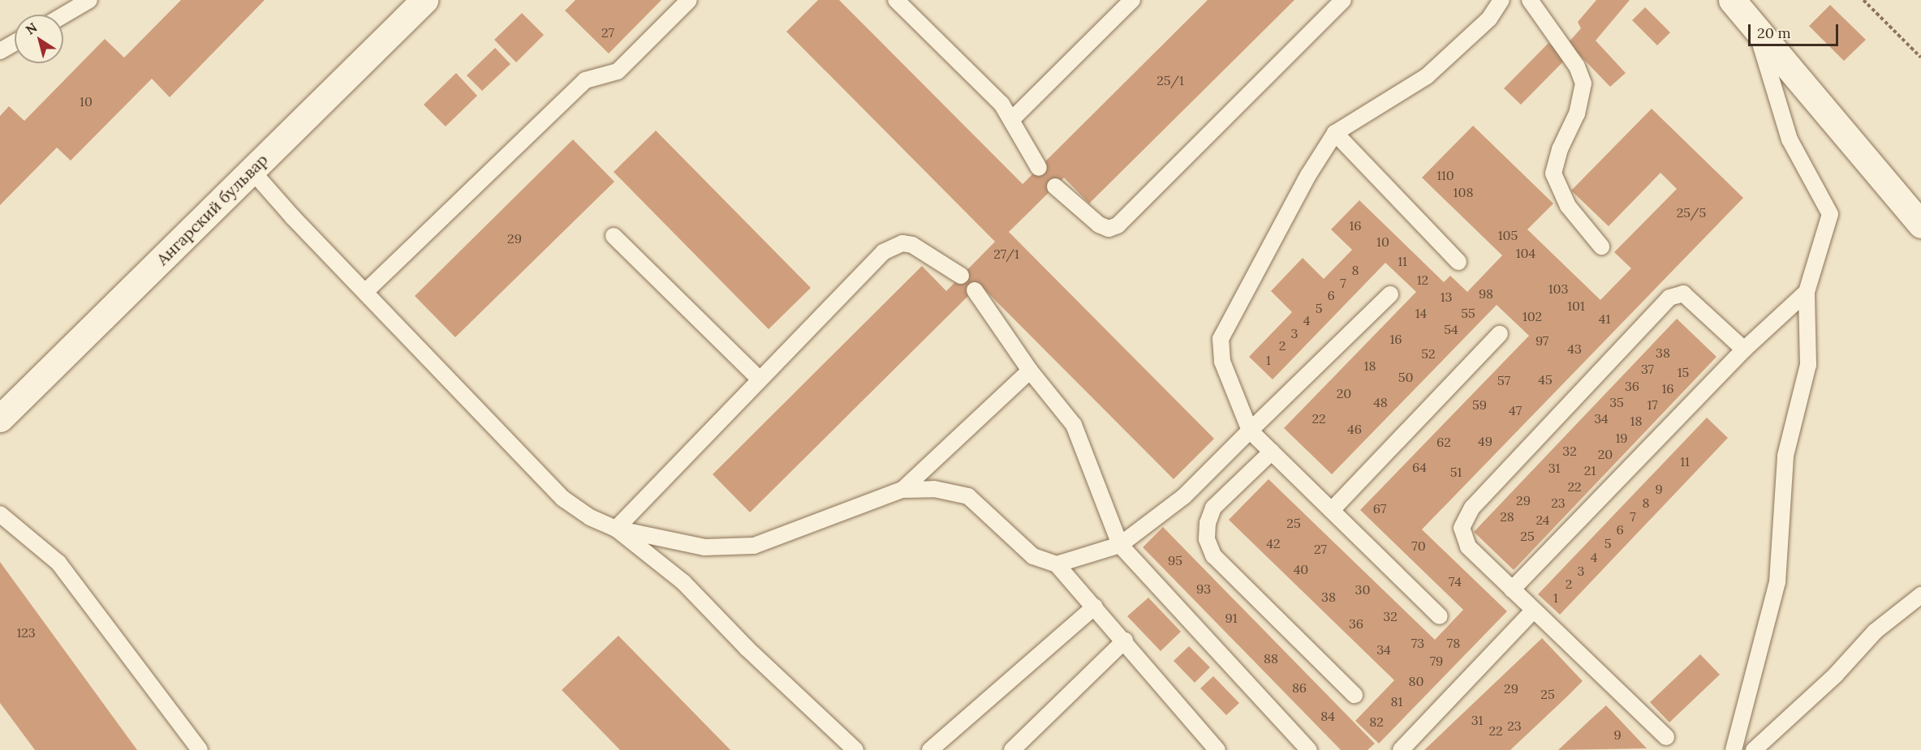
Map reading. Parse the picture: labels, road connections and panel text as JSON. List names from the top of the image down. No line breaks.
{"streets":{"street":["Ангарский бульвар"]},"house_numbers":["27","25/1","10","110","108","25/5","16","105","29","10","104","27/1","11","8","12","7","103","98","6","13","101","5","14","55","102","41","4","54","3","16","97","2","43","38","52","1","18","37","15","50","45","57","36","16","20","48","35","59","17","47","22","34","18","46","19","49","62","32","20","11","64","31","21","51","22","9","29","23","8","67","28","7","24","25","6","25","42","5","70","27","4","95","40","3","74","2","93","30","38","1","32","91","36","123","73","78","34","88","79","80","86","29","25","81","84","31","82","23","22","9"],"scale_bar":"20 m","north":"top left"}
